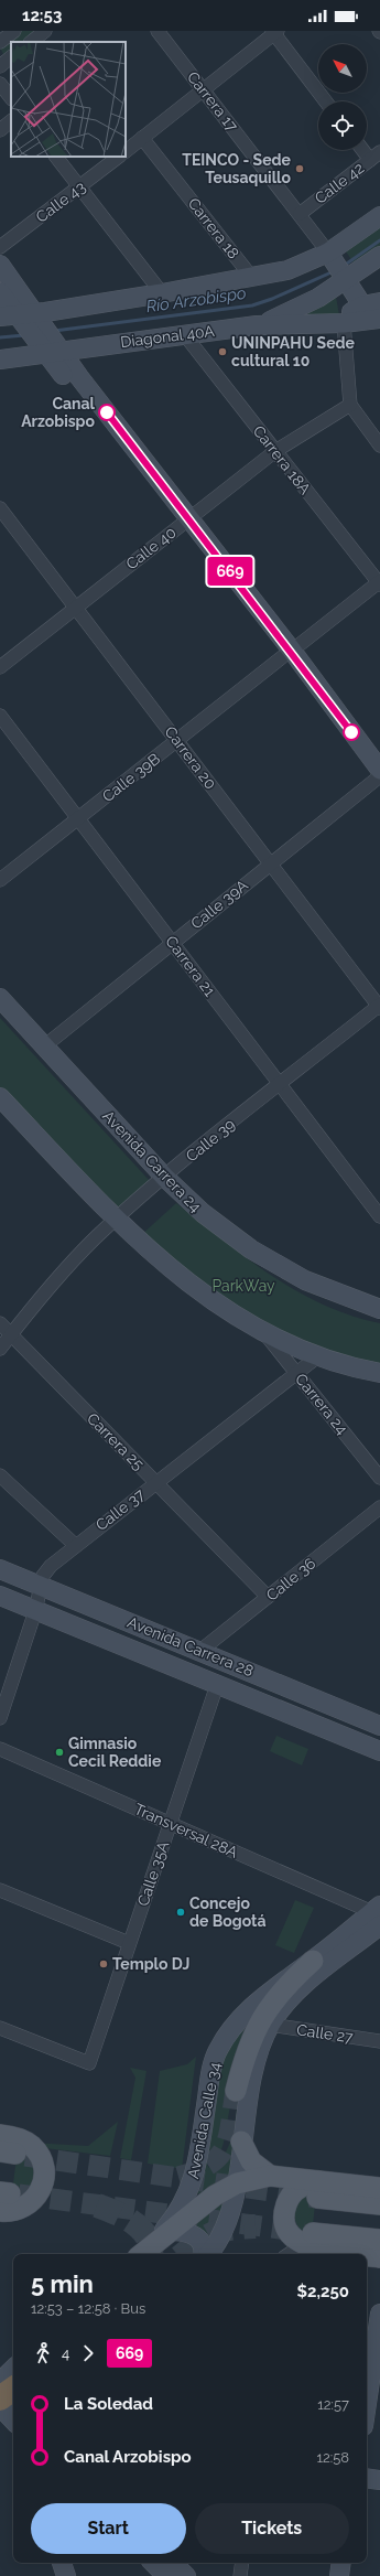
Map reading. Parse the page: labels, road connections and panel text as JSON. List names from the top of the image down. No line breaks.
{"streets":{"main road":["Carrera 17","Diagonal 40A","Avenida Carrera 24","Avenida Carrera 28","Avenida Calle 34"],"street":["Calle 42","Calle 43","Carrera 18","Carrera 18A","Calle 40","Carrera 20","Calle 39B","Calle 39A","Carrera 21","Calle 39","Carrera 24","Carrera 25","Calle 37","Calle 36","Transversal 28A","Calle 35A","Calle 27"]},"crossings":[["Carrera 17","Calle 42"],["Diagonal 40A","Carrera 18A"],["Carrera 18A","Calle 40"],["Carrera 18A","Calle 39B"],["Calle 40","Carrera 20"],["Carrera 20","Calle 39B"],["Carrera 20","Calle 39A"],["Carrera 20","Calle 39"],["Calle 39B","Carrera 21"],["Calle 39A","Carrera 21"],["Calle 39A","Avenida Carrera 24"],["Carrera 21","Calle 39"],["Calle 39","Avenida Carrera 24"],["Calle 39","Carrera 25"],["Carrera 24","Calle 37"],["Carrera 25","Calle 37"],["Carrera 25","Calle 36"],["Calle 37","Avenida Carrera 28"],["Calle 36","Avenida Carrera 28"],["Avenida Carrera 28","Calle 35A"],["Transversal 28A","Calle 35A"],["Transversal 28A","Avenida Calle 34"]],"water":["Río Arzobispo"],"parks":["ParkWay"],"places":["TEINCO - Sede Teusaquillo","UNINPAHU Sede cultural 10","Canal Arzobispo","Gimnasio Cecil Reddie","Concejo de Bogotá","Templo DJ"],"lines":["bus line 669"],"north":"top left","page":{"status":"12:53","on_map":"669","heading":["5 min","12:53 – 12:58 · Bus","$2,250"],"legs":["4","669"],"list":[{"name":"La Soledad","value":"12:57"},{"name":"Canal Arzobispo","value":"12:58"}],"buttons":["Start","Tickets"]}}
